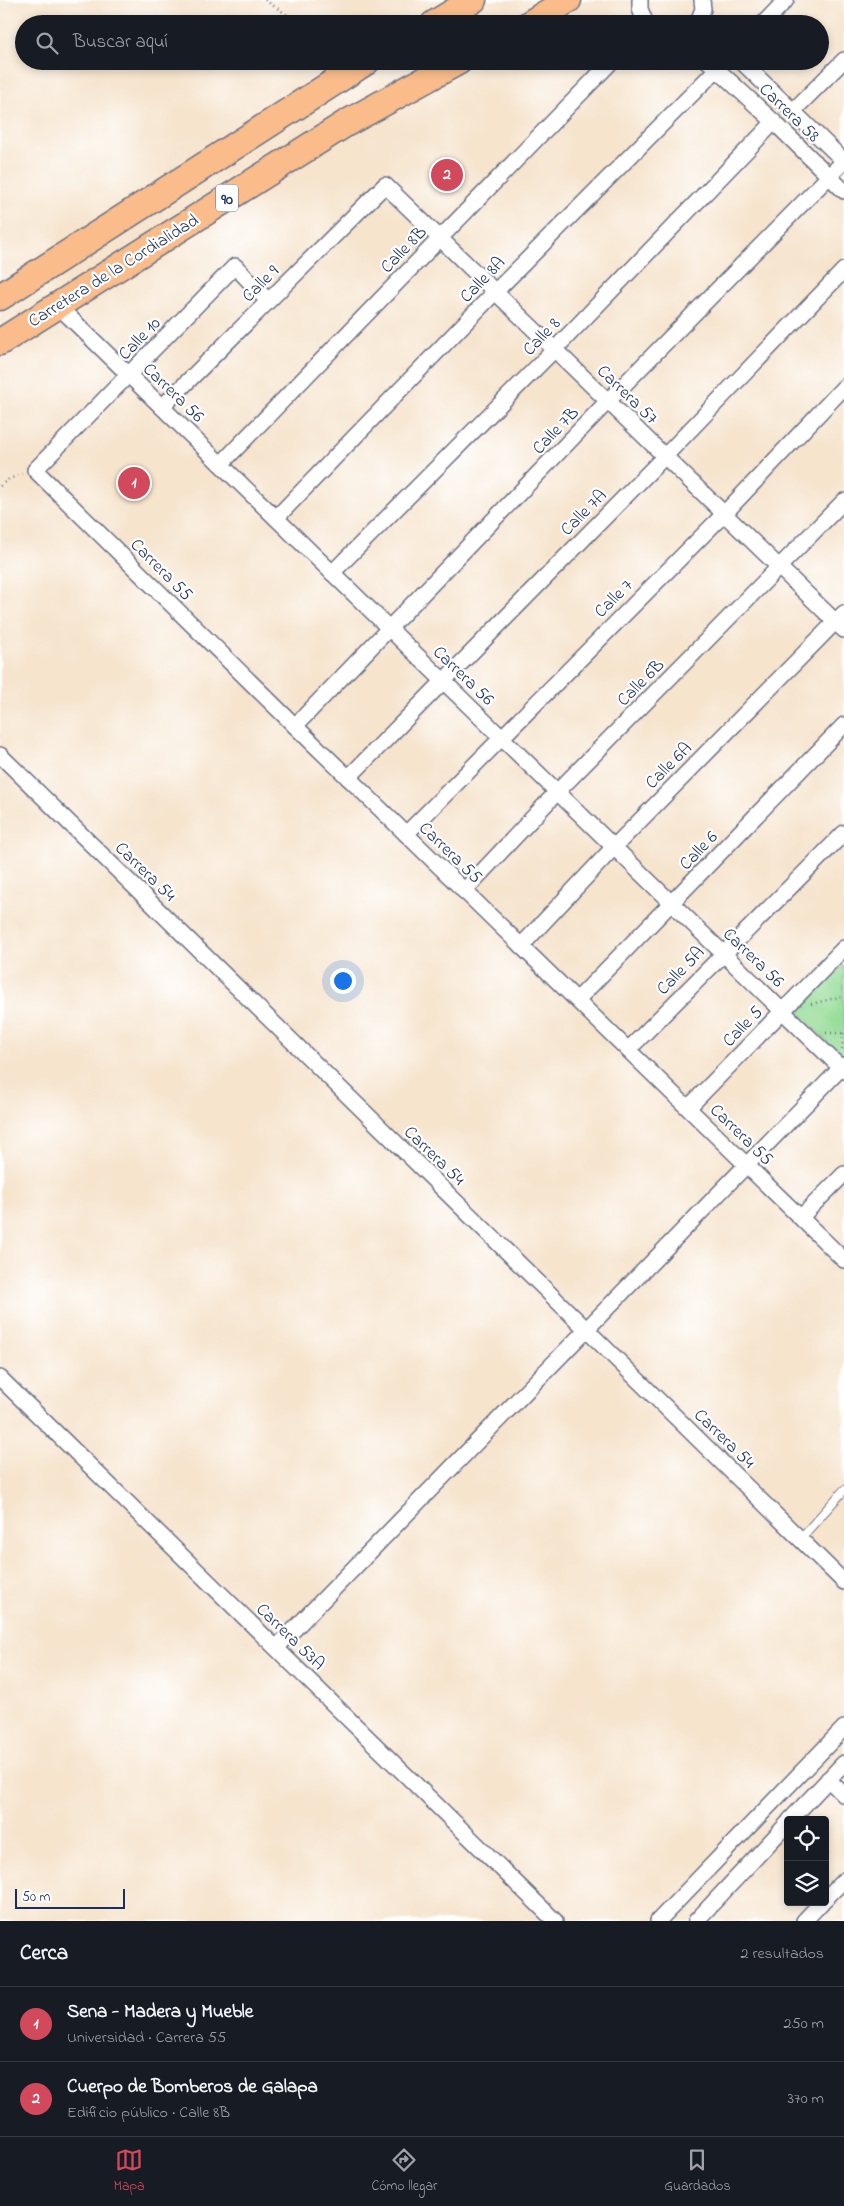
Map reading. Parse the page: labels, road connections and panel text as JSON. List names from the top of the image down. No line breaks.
{"streets":{"highway":["90","Carretera de la Cordialidad"],"street":["Carrera 58","Calle 8B","Calle 8A","Calle 9","Calle 8","Calle 10","Carrera 56","Carrera 57","Calle 7B","Calle 7A","Carrera 55","Calle 7","Calle 6B","Calle 6A","Calle 6","Carrera 54","Calle 5A","Calle 5","Carrera 53A"]},"crossings":[["Carrera 58","Calle 8"],["Carrera 58","Calle 7B"],["Calle 8B","Carrera 56"],["Calle 8B","Carrera 57"],["Carretera de la Cordialidad","Carrera 56"],["Calle 8A","Carrera 56"],["Calle 8A","Carrera 57"],["Calle 9","Calle 10"],["Calle 9","Carrera 56"],["Calle 9","Carrera 57"],["Calle 8","Carrera 56"],["Calle 8","Carrera 57"],["Calle 10","Carrera 56"],["Calle 10","Carrera 55"],["Carrera 56","Calle 7B"],["Carrera 56","Calle 7A"],["Carrera 56","Calle 7"],["Carrera 56","Calle 6B"],["Carrera 56","Calle 6A"],["Carrera 56","Calle 6"],["Carrera 56","Calle 5A"],["Carrera 56","Calle 5"],["Carrera 57","Calle 7B"],["Carrera 57","Calle 7A"],["Carrera 57","Calle 7"],["Carrera 57","Calle 6B"],["Carrera 57","Calle 6A"],["Calle 7B","Carrera 55"],["Calle 7A","Carrera 55"],["Carrera 55","Calle 7"],["Carrera 55","Calle 6B"],["Carrera 55","Calle 6A"],["Carrera 55","Calle 6"],["Carrera 55","Calle 5A"],["Carrera 55","Calle 5"]],"scale_bar":"50 m","page":{"search":"Buscar aquí","pins":["2","1"],"scale":"50 m","heading":["Cerca","2 resultados"],"list":[{"mark":"1","name":"Sena - Madera y Mueble","note":"Universidad · Carrera 55","value":"250 m"},{"mark":"2","name":"Cuerpo de Bomberos de Galapa","note":"Edificio público · Calle 8B","value":"370 m"}],"nav":["Mapa","Cómo llegar","Guardados"]}}
